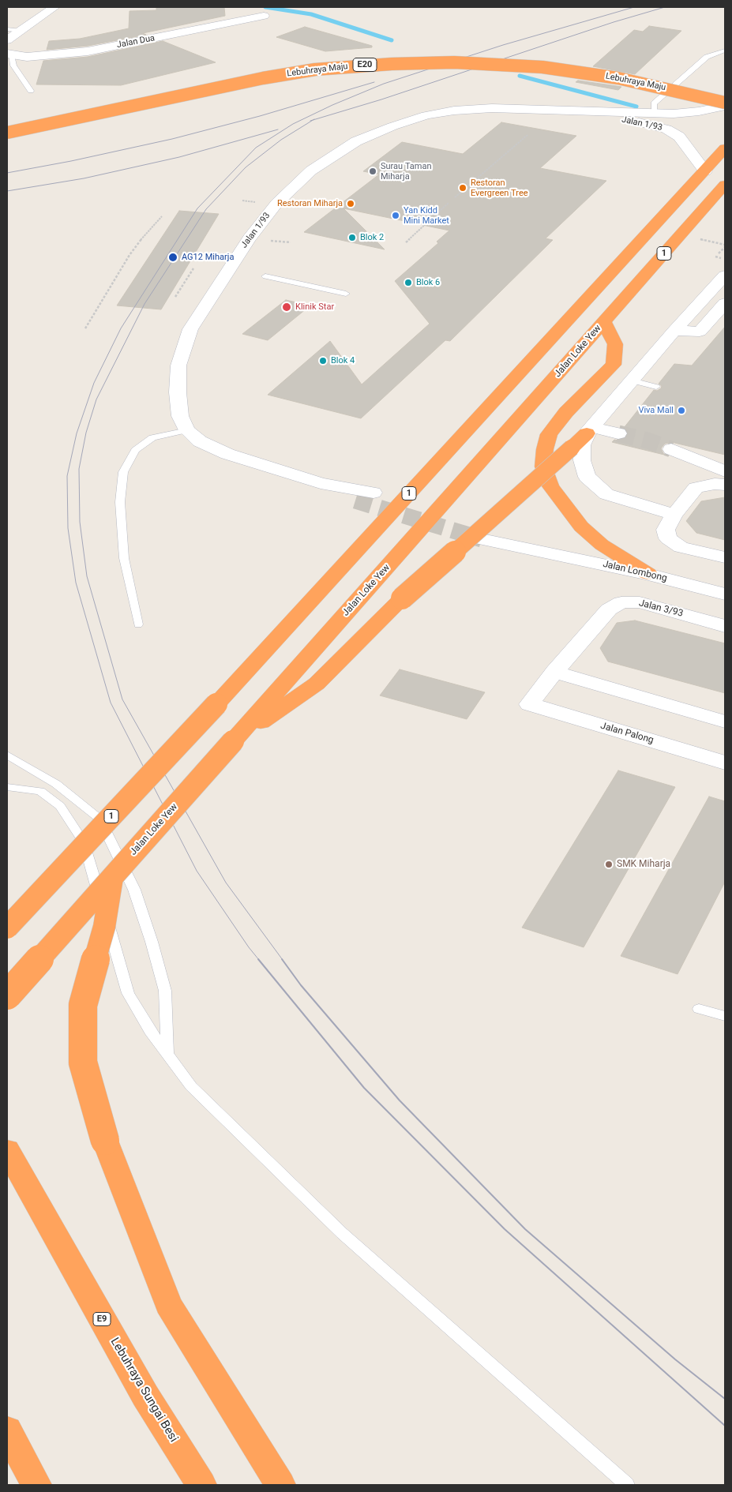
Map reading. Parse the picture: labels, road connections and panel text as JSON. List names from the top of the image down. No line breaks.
{"streets":{"highway":["E20","Lebuhraya Maju","1","Jalan Loke Yew","E9","Lebuhraya Sungai Besi"],"street":["Jalan Dua","Jalan 1/93","Jalan Lombong","Jalan 3/93","Jalan Palong"]},"crossings":[["Jalan 1/93","1"],["Jalan 3/93","Jalan Palong"]],"places":["Surau Taman Miharja","Restoran Evergreen Tree","Restoran Miharja","Yan Kidd Mini Market","Blok 2","AG12 Miharja","Blok 6","Klinik Star","Blok 4","Viva Mall","SMK Miharja"]}
